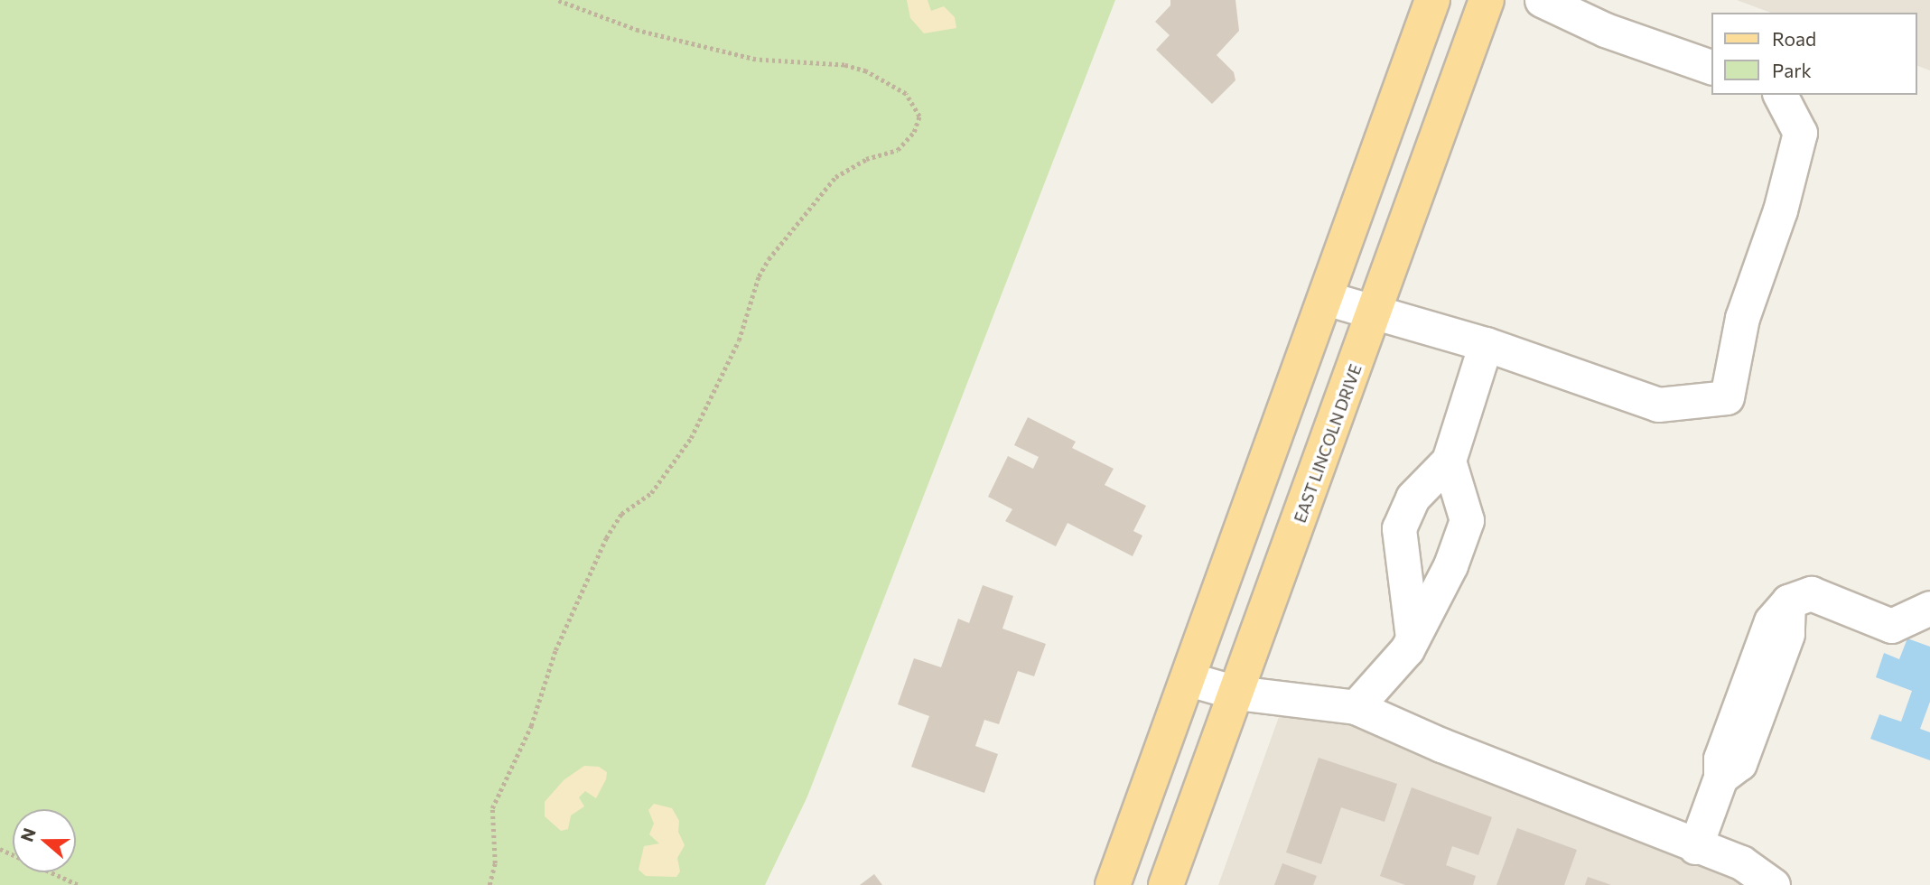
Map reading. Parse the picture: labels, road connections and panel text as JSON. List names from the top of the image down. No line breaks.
{"streets":{"main road":["EAST LINCOLN DRIVE"]},"legend":["Road","Park"],"north":"left"}
